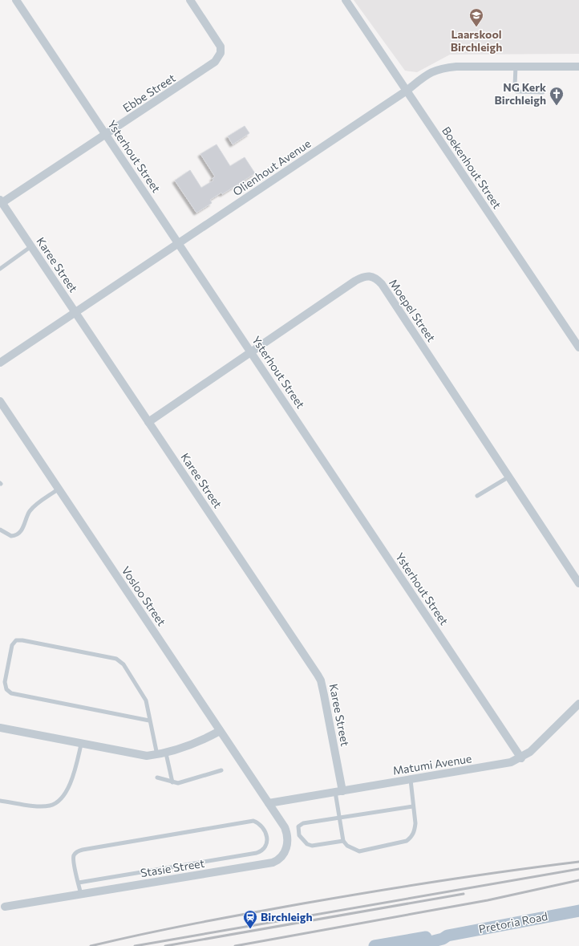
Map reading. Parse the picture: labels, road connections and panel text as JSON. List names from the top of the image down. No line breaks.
{"streets":{"main road":["Pretoria Road"],"street":["Ebbe Street","Ysterhout Street","Olienhout Avenue","Boekenhout Street","Karee Street","Moepel Street","Vosloo Street","Matumi Avenue","Stasie Street"]},"crossings":[["Ebbe Street","Ysterhout Street"],["Ebbe Street","Karee Street"],["Ysterhout Street","Olienhout Avenue"],["Ysterhout Street","Moepel Street"],["Ysterhout Street","Matumi Avenue"],["Olienhout Avenue","Boekenhout Street"],["Olienhout Avenue","Karee Street"],["Karee Street","Moepel Street"],["Karee Street","Matumi Avenue"],["Vosloo Street","Matumi Avenue"],["Vosloo Street","Stasie Street"],["Matumi Avenue","Stasie Street"]],"places":{"school or university":["Laarskool Birchleigh"],"church":["NG Kerk Birchleigh"],"station":["Birchleigh"]}}
